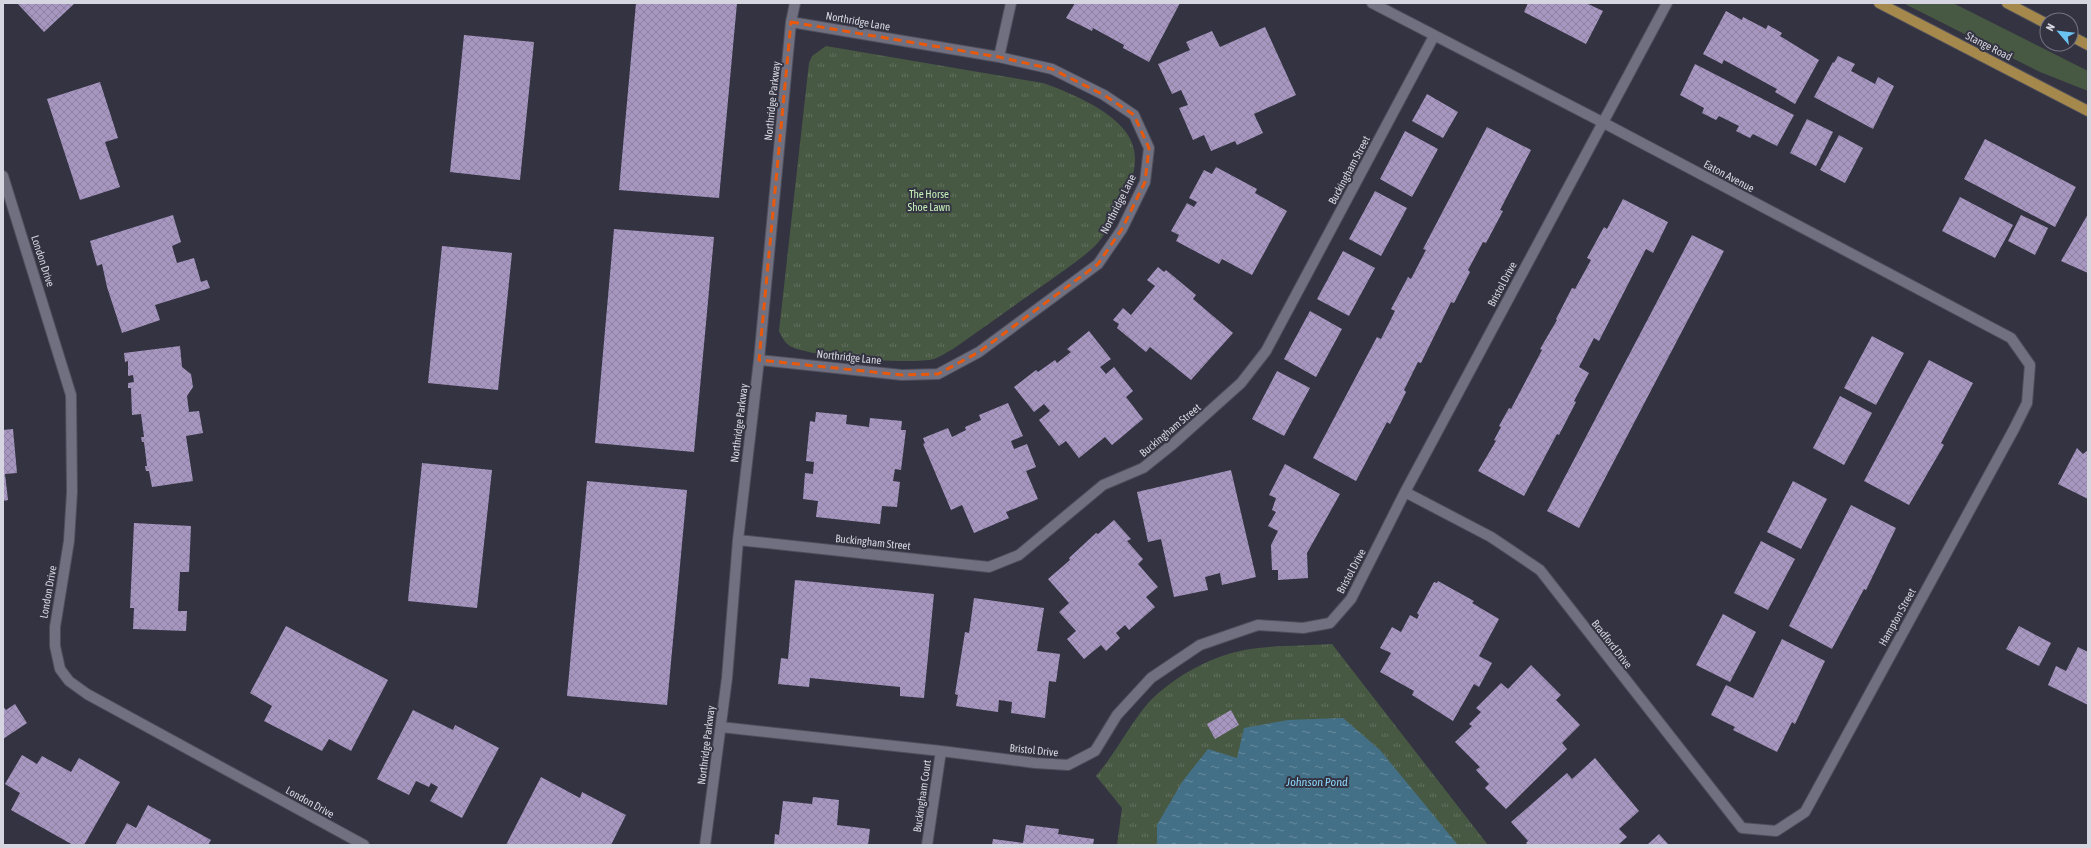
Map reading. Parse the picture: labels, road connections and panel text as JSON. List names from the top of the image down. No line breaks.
{"streets":{"main road":["Stange Road"],"street":["Northridge Lane","Northridge Parkway","Buckingham Street","Eaton Avenue","London Drive","Bristol Drive","Hampton Street","Bradford Drive","Buckingham Court"]},"crossings":[["Northridge Lane","Northridge Parkway"],["Northridge Parkway","Buckingham Street"],["Northridge Parkway","Bristol Drive"],["Buckingham Street","Eaton Avenue"],["Eaton Avenue","Bristol Drive"],["Eaton Avenue","Hampton Street"],["Bristol Drive","Bradford Drive"],["Bristol Drive","Buckingham Court"],["Hampton Street","Bradford Drive"]],"water":["Johnson Pond"],"parks":["The Horse Shoe Lawn"],"north":"top left"}
